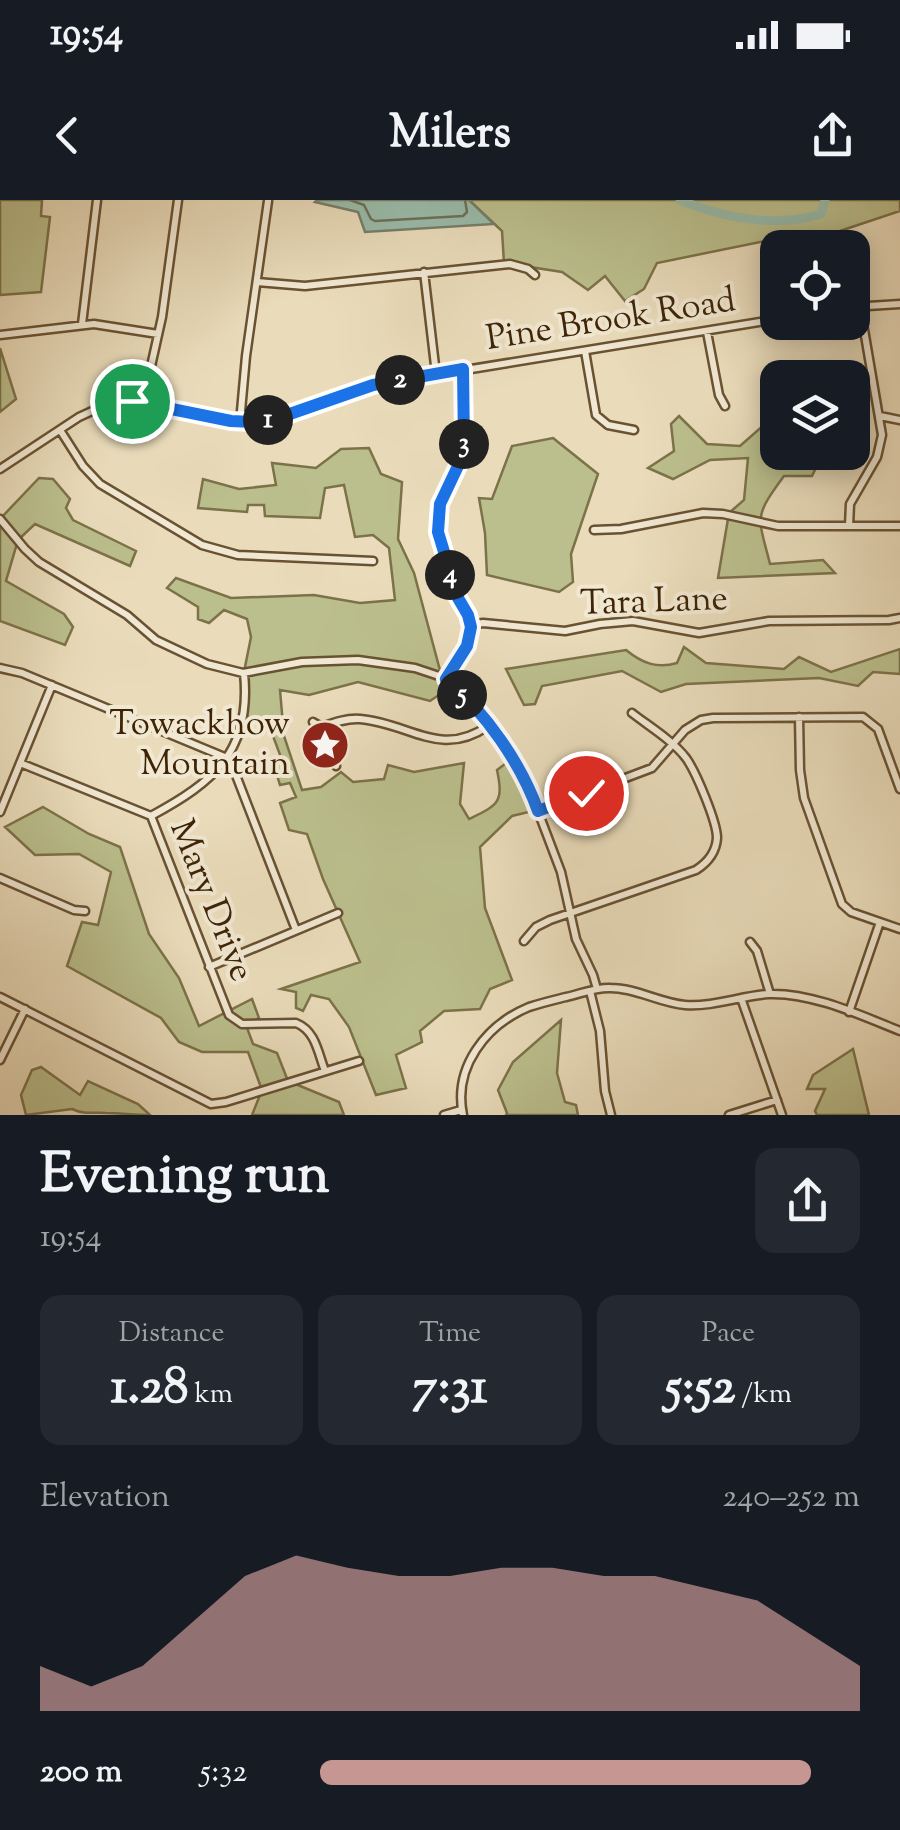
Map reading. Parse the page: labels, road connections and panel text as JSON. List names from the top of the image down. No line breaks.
{"streets":{"street":["Pine Brook Road","Tara Lane","Mary Drive"]},"places":{"place":["Towackhow Mountain"]},"page":{"status":"19:54","header":"Milers","pins":["2","1","3","4","5"],"heading":["Evening run","19:54"],"stats":[["Distance","1.28 km"],["Time","7:31"],["Pace","5:52 /km"]],"chart":["Elevation","240–252 m"],"list":[{"name":"200 m","note":"5:32"}]}}
